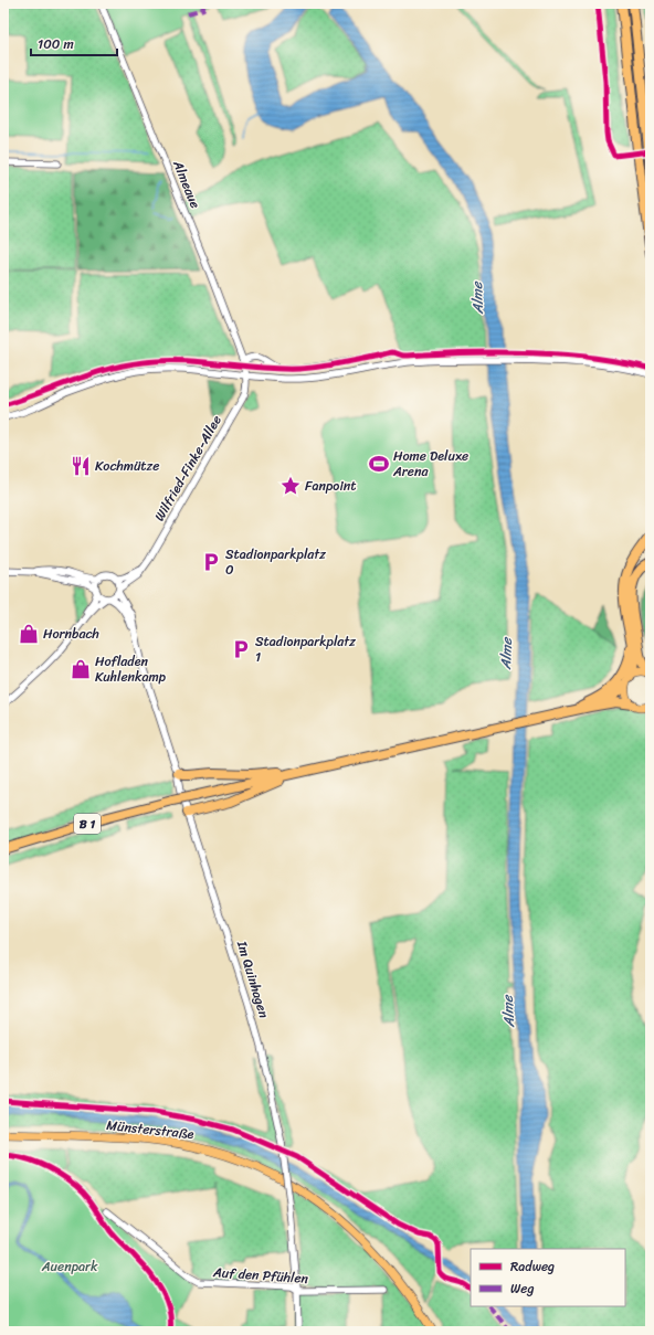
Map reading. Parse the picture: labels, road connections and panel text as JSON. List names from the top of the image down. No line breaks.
{"streets":{"highway":["B 1"],"main road":["Münsterstraße"],"street":["Almeaue","Wilfried-Finke-Allee","Im Quinhagen","Auf den Pfühlen"]},"crossings":[["Almeaue","Wilfried-Finke-Allee"],["Wilfried-Finke-Allee","Im Quinhagen"],["B 1","Im Quinhagen"],["Im Quinhagen","Auf den Pfühlen"]],"water":["Alme"],"parks":["Auenpark"],"places":{"sports":["Home Deluxe Arena"],"restaurant":["Kochmütze"],"place":["Fanpoint"],"parking":["Stadionparkplatz 0","Stadionparkplatz 1"],"shop":["Hornbach","Hofladen Kuhlenkamp"]},"legend":["Radweg","Weg"],"scale_bar":"100 m"}
